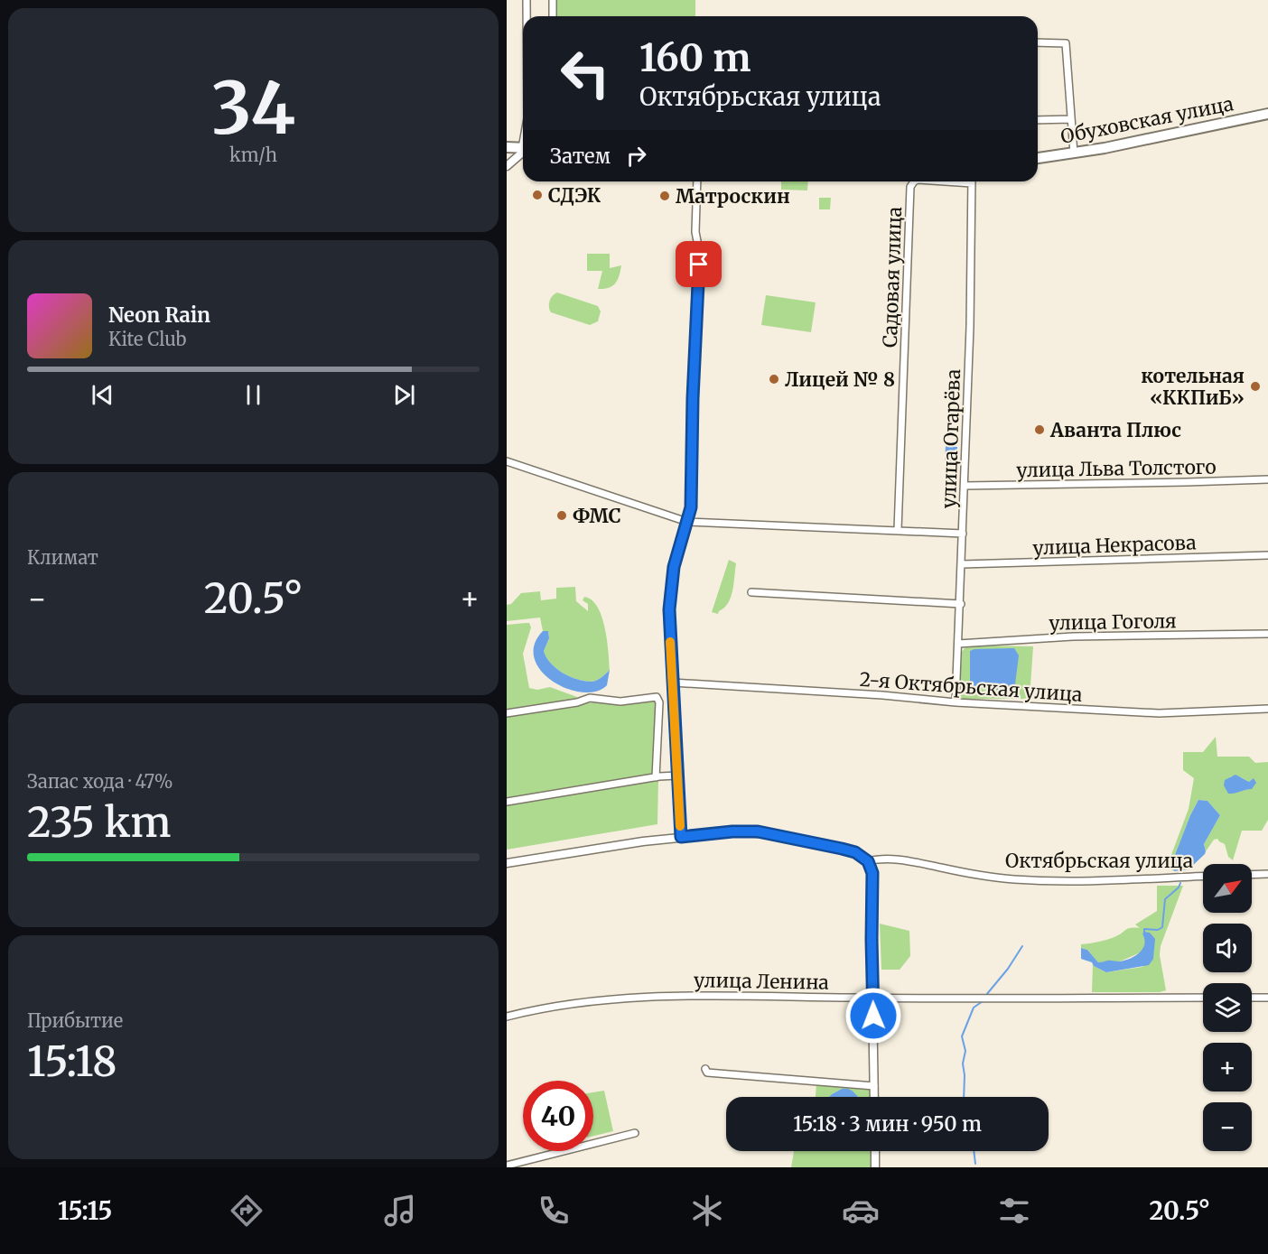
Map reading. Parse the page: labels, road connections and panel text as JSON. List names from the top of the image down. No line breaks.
{"streets":{"main road":["Обуховская улица"],"street":["Садовая улица","улица Огарёва","улица Льва Толстого","улица Некрасова","улица Гоголя","2-я Октябрьская улица","Октябрьская улица","улица Ленина"]},"crossings":[["улица Огарёва","улица Льва Толстого"],["улица Огарёва","улица Некрасова"],["улица Огарёва","улица Гоголя"],["улица Огарёва","2-я Октябрьская улица"]],"places":["СДЭК","Матроскин","Лицей № 8","котельная «ККПиБ»","Аванта Плюс","ФМС"],"north":"top right","page":{"tile":[["34","km/h"],"Климат",["Запас хода · 47%","235 km"],["Прибытие","15:18"]],"turn":["160 m","Октябрьская улица"],"then":"Затем","song":["Neon Rain","Kite Club"],"heat":["−","20.5°","+"],"map_buttons":["+","−"],"limit":"40","trip":"15:18 · 3 мин · 950 m","tabs":["15:15","20.5°"]}}
